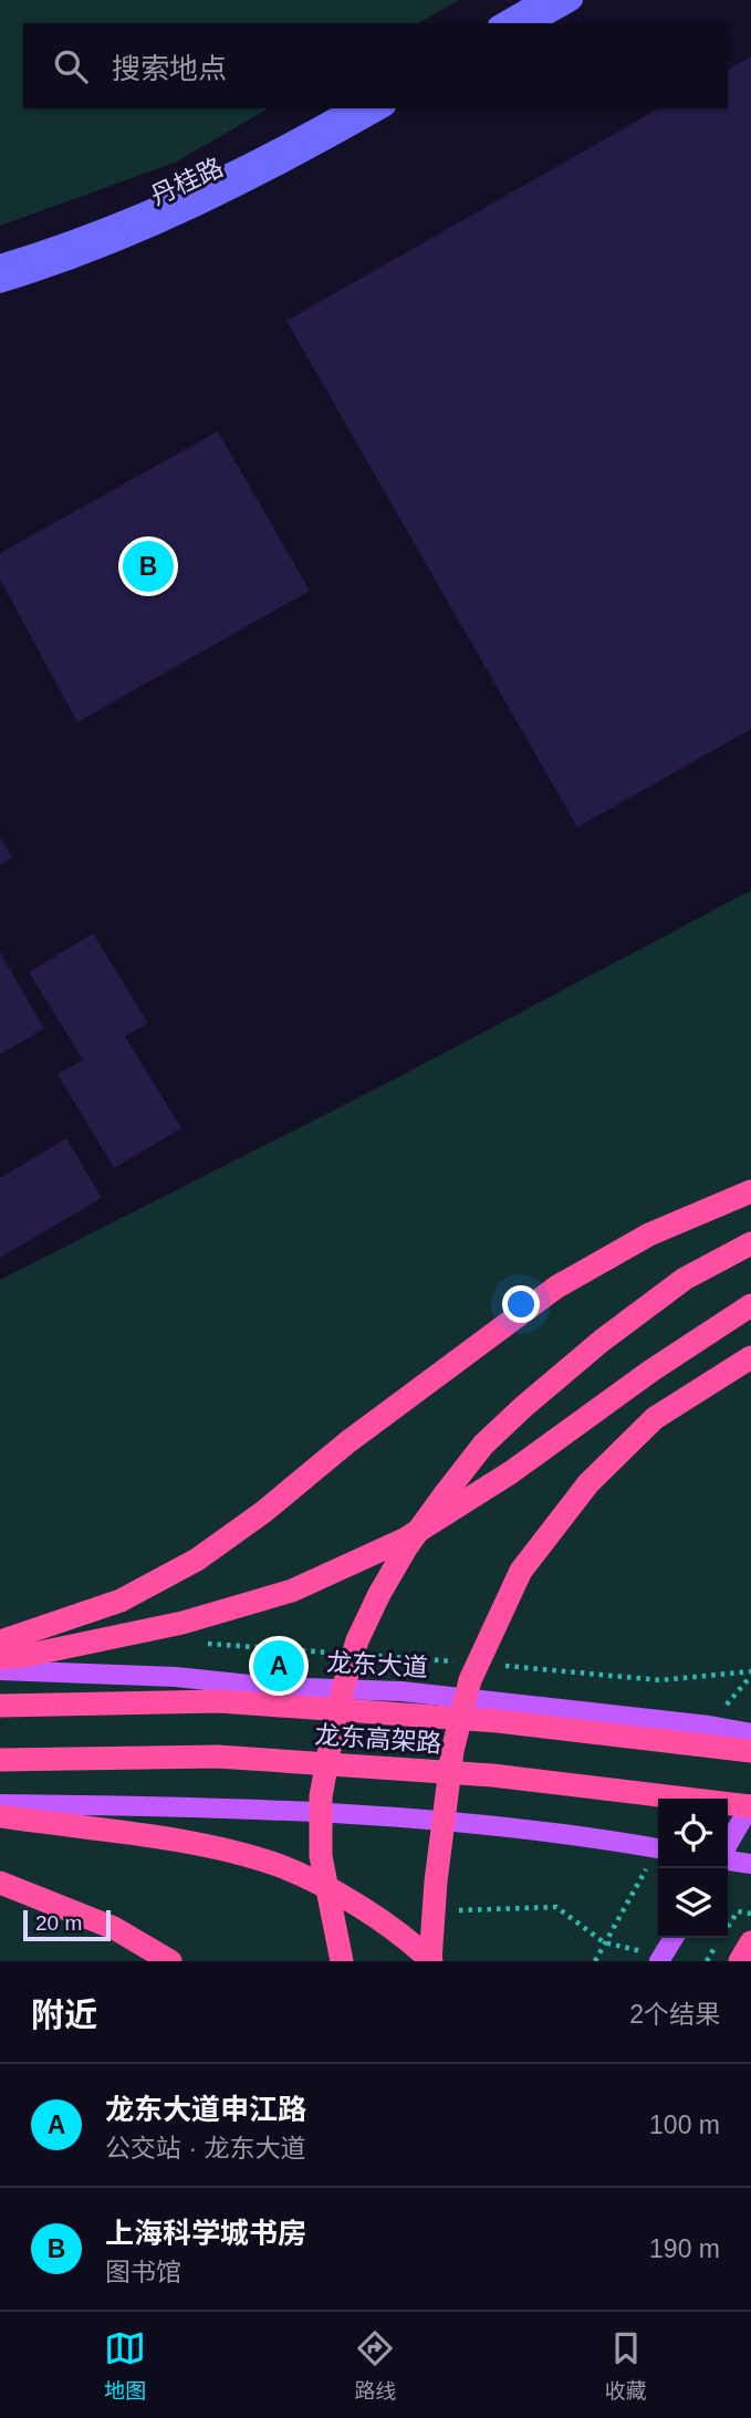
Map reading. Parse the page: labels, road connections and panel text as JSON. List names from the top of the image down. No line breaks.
{"streets":{"highway":["龙东高架路"],"main road":["龙东大道"],"street":["丹桂路"]},"scale_bar":"20 m","page":{"search":"搜索地点","pins":["B","A"],"scale":"20 m","heading":["附近","2个结果"],"list":[{"mark":"A","name":"龙东大道申江路","note":"公交站 · 龙东大道","value":"100 m"},{"mark":"B","name":"上海科学城书房","note":"图书馆","value":"190 m"}],"nav":["地图","路线","收藏"]}}
